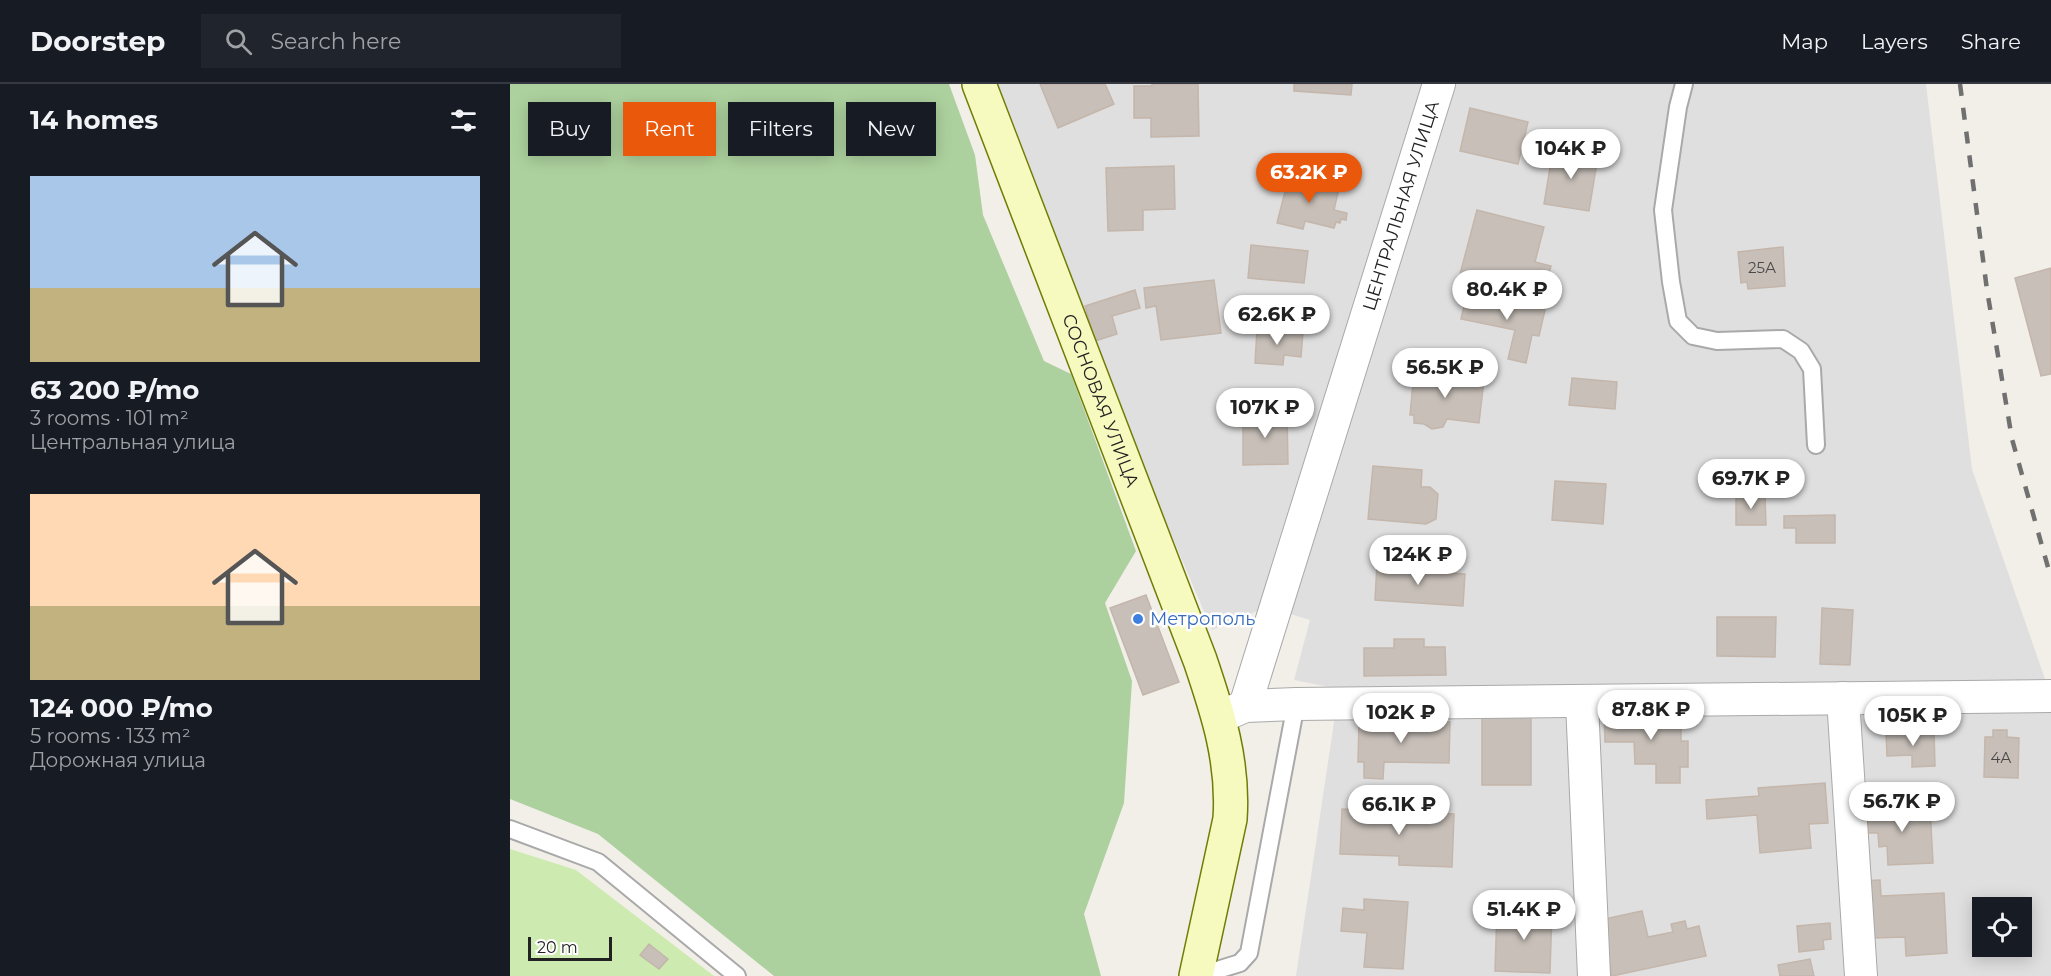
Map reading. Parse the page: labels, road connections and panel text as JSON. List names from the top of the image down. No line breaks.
{"streets":{"street":["ЦЕНТРАЛЬНАЯ УЛИЦА","СОСНОВАЯ УЛИЦА"]},"crossings":[["ЦЕНТРАЛЬНАЯ УЛИЦА","СОСНОВАЯ УЛИЦА"]],"places":["Метрополь"],"house_numbers":["25А","4А"],"scale_bar":"20 m","page":{"header":"Doorstep","search":"Search here","nav":["Map","Layers","Share"],"heading":"14 homes","chip":["Buy","Rent","Filters","New"],"price":["104K ₽","63.2K ₽","80.4K ₽","62.6K ₽","56.5K ₽","107K ₽","69.7K ₽","124K ₽","87.8K ₽","102K ₽","105K ₽","56.7K ₽","66.1K ₽","51.4K ₽"],"list":[{"name":"63 200 ₽/mo","note":"3 rooms · 101 m² · Центральная улица"},{"name":"124 000 ₽/mo","note":"5 rooms · 133 m² · Дорожная улица"}],"scale":"20 m"}}
